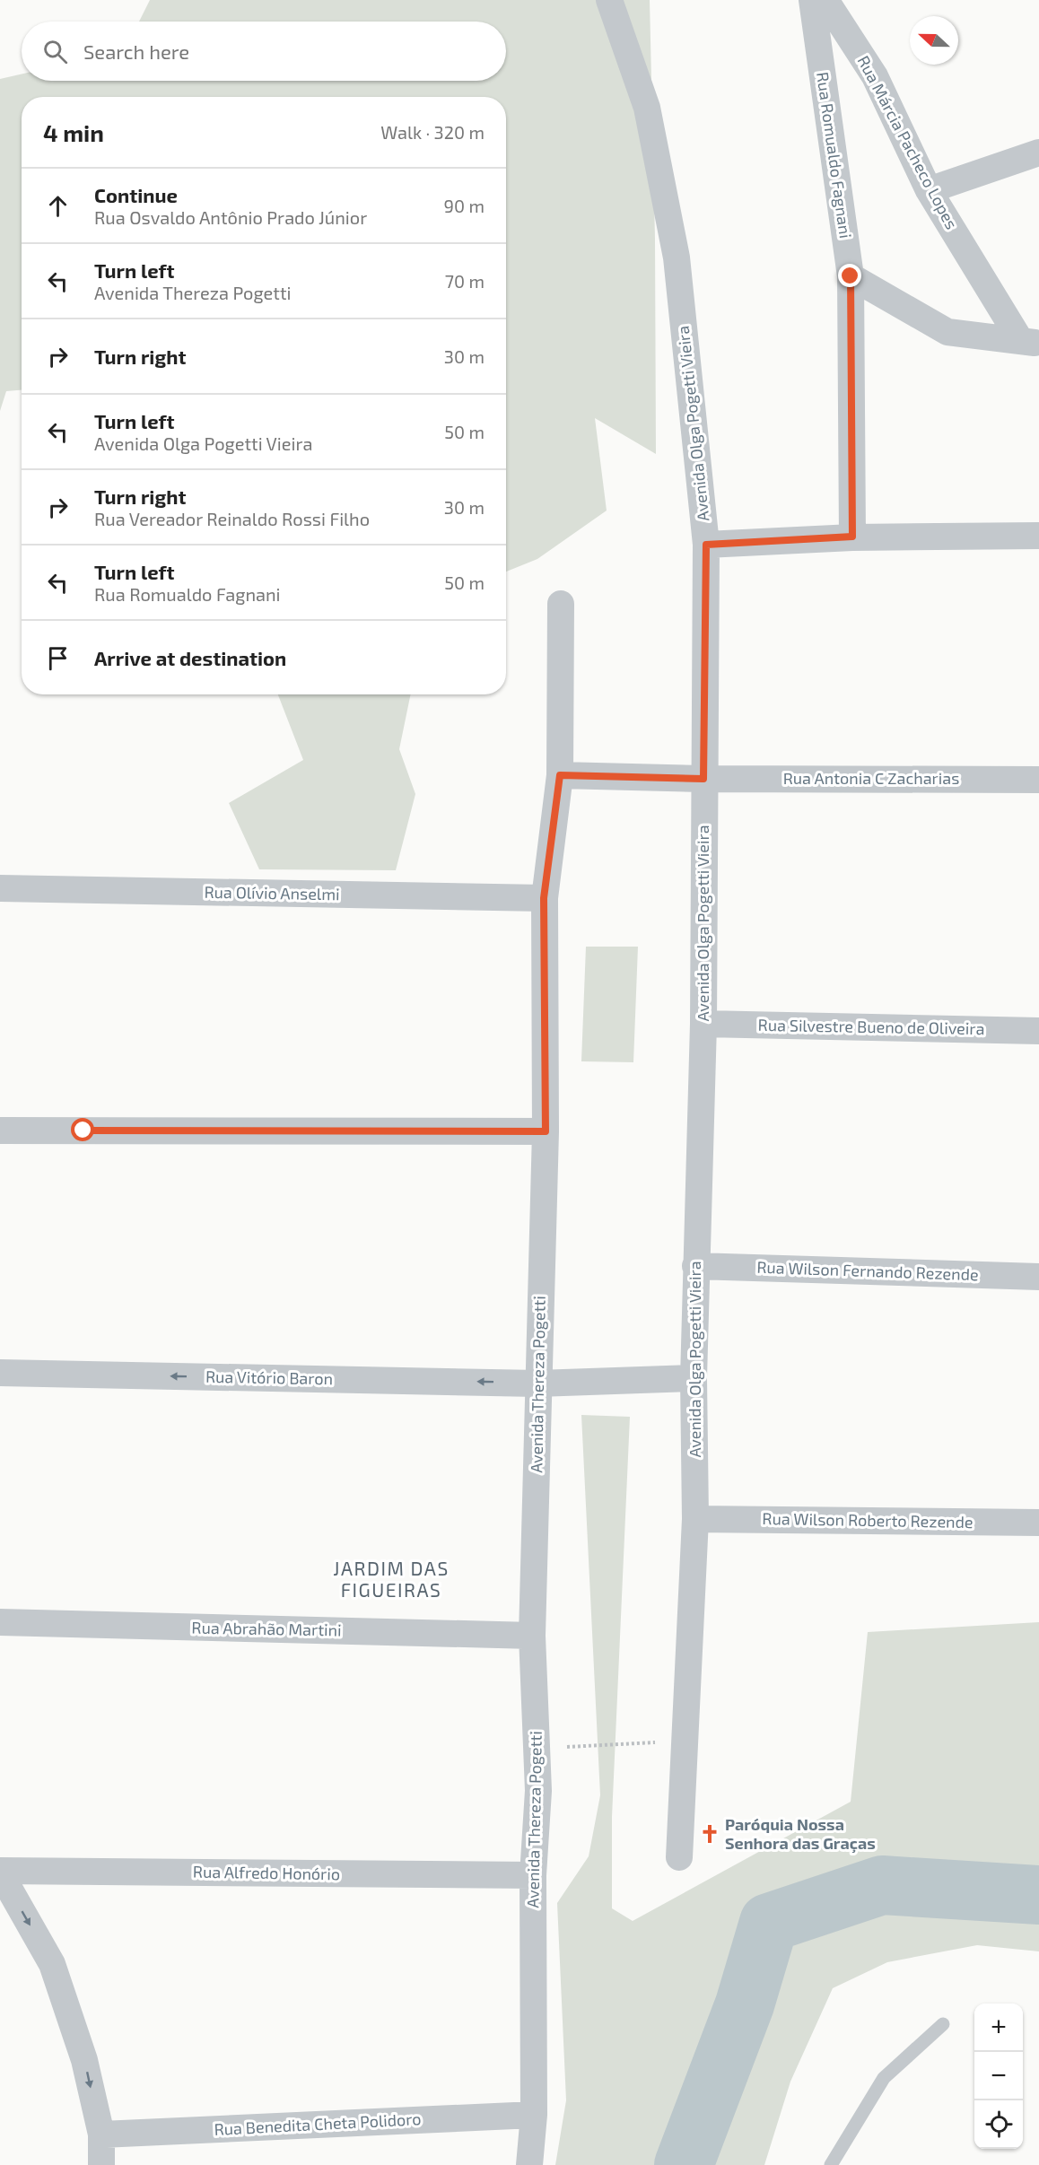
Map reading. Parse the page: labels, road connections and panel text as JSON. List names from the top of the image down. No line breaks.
{"streets":{"street":["Rua Márcia Pacheco Lopes","Rua Romualdo Fagnani","Avenida Olga Pogetti Vieira","Rua Antonia C Zacharias","Rua Olívio Anselmi","Rua Silvestre Bueno de Oliveira","Rua Wilson Fernando Rezende","Rua Vitório Baron","Avenida Thereza Pogetti","Rua Wilson Roberto Rezende","Rua Abrahão Martini","Rua Alfredo Honório","Rua Benedita Cheta Polidoro"]},"crossings":[["Avenida Olga Pogetti Vieira","Rua Antonia C Zacharias"],["Avenida Olga Pogetti Vieira","Rua Silvestre Bueno de Oliveira"],["Avenida Olga Pogetti Vieira","Rua Wilson Fernando Rezende"],["Avenida Olga Pogetti Vieira","Rua Vitório Baron"],["Avenida Olga Pogetti Vieira","Rua Wilson Roberto Rezende"],["Rua Antonia C Zacharias","Avenida Thereza Pogetti"],["Rua Olívio Anselmi","Avenida Thereza Pogetti"],["Rua Vitório Baron","Avenida Thereza Pogetti"],["Avenida Thereza Pogetti","Rua Abrahão Martini"],["Avenida Thereza Pogetti","Rua Alfredo Honório"],["Avenida Thereza Pogetti","Rua Benedita Cheta Polidoro"]],"one_way":["Rua Vitório Baron"],"districts":["JARDIM DAS FIGUEIRAS"],"places":{"church":["Paróquia Nossa Senhora das Graças"]},"north":"left","page":{"search":"Search here","heading":["4 min","Walk · 320 m"],"list":[["Continue","Rua Osvaldo Antônio Prado Júnior","90 m"],["Turn left","Avenida Thereza Pogetti","70 m"],["Turn right","30 m"],["Turn left","Avenida Olga Pogetti Vieira","50 m"],["Turn right","Rua Vereador Reinaldo Rossi Filho","30 m"],["Turn left","Rua Romualdo Fagnani","50 m"],"Arrive at destination"],"map_buttons":["+","−"]}}
